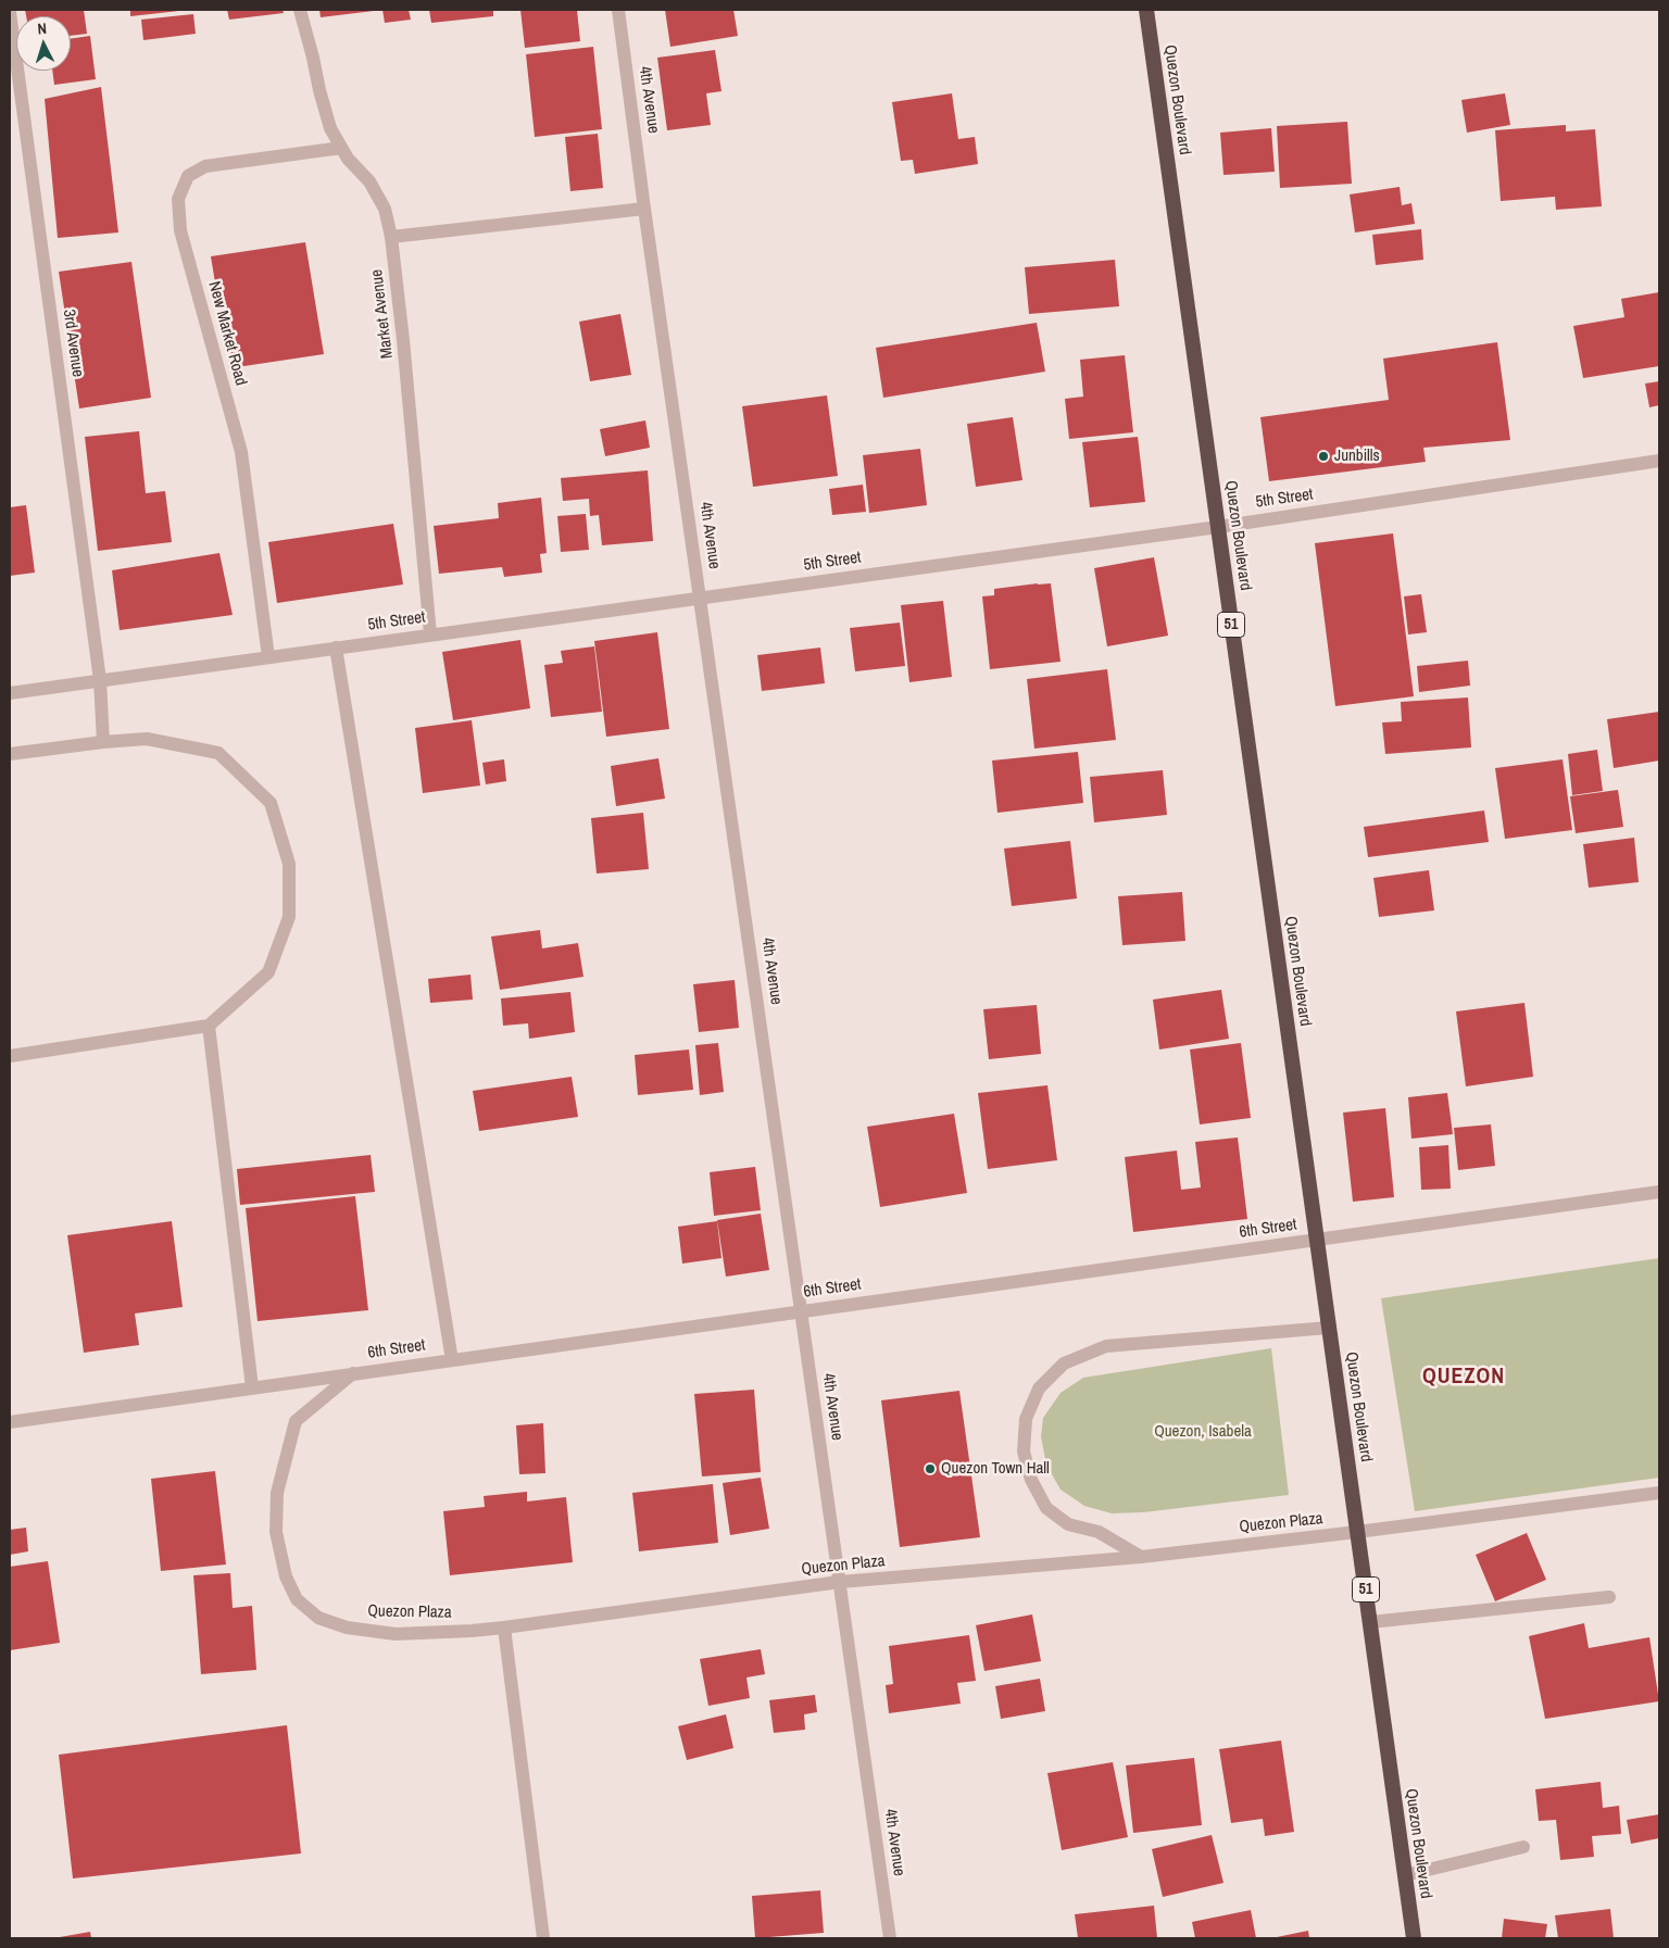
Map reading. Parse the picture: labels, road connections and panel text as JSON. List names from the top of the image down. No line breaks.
{"streets":{"highway":["Quezon Boulevard","51"],"street":["4th Avenue","Market Avenue","New Market Road","3rd Avenue","5th Street","6th Street","Quezon Plaza"]},"crossings":[["4th Avenue","5th Street"],["4th Avenue","6th Street"],["4th Avenue","Quezon Plaza"],["Quezon Boulevard","5th Street"],["Quezon Boulevard","6th Street"],["Quezon Boulevard","Quezon Plaza"],["Market Avenue","New Market Road"],["Market Avenue","5th Street"],["New Market Road","5th Street"],["3rd Avenue","5th Street"],["6th Street","Quezon Plaza"]],"districts":["QUEZON"],"parks":["Quezon, Isabela"],"places":["Junbills","Quezon Town Hall"],"north":"top"}
